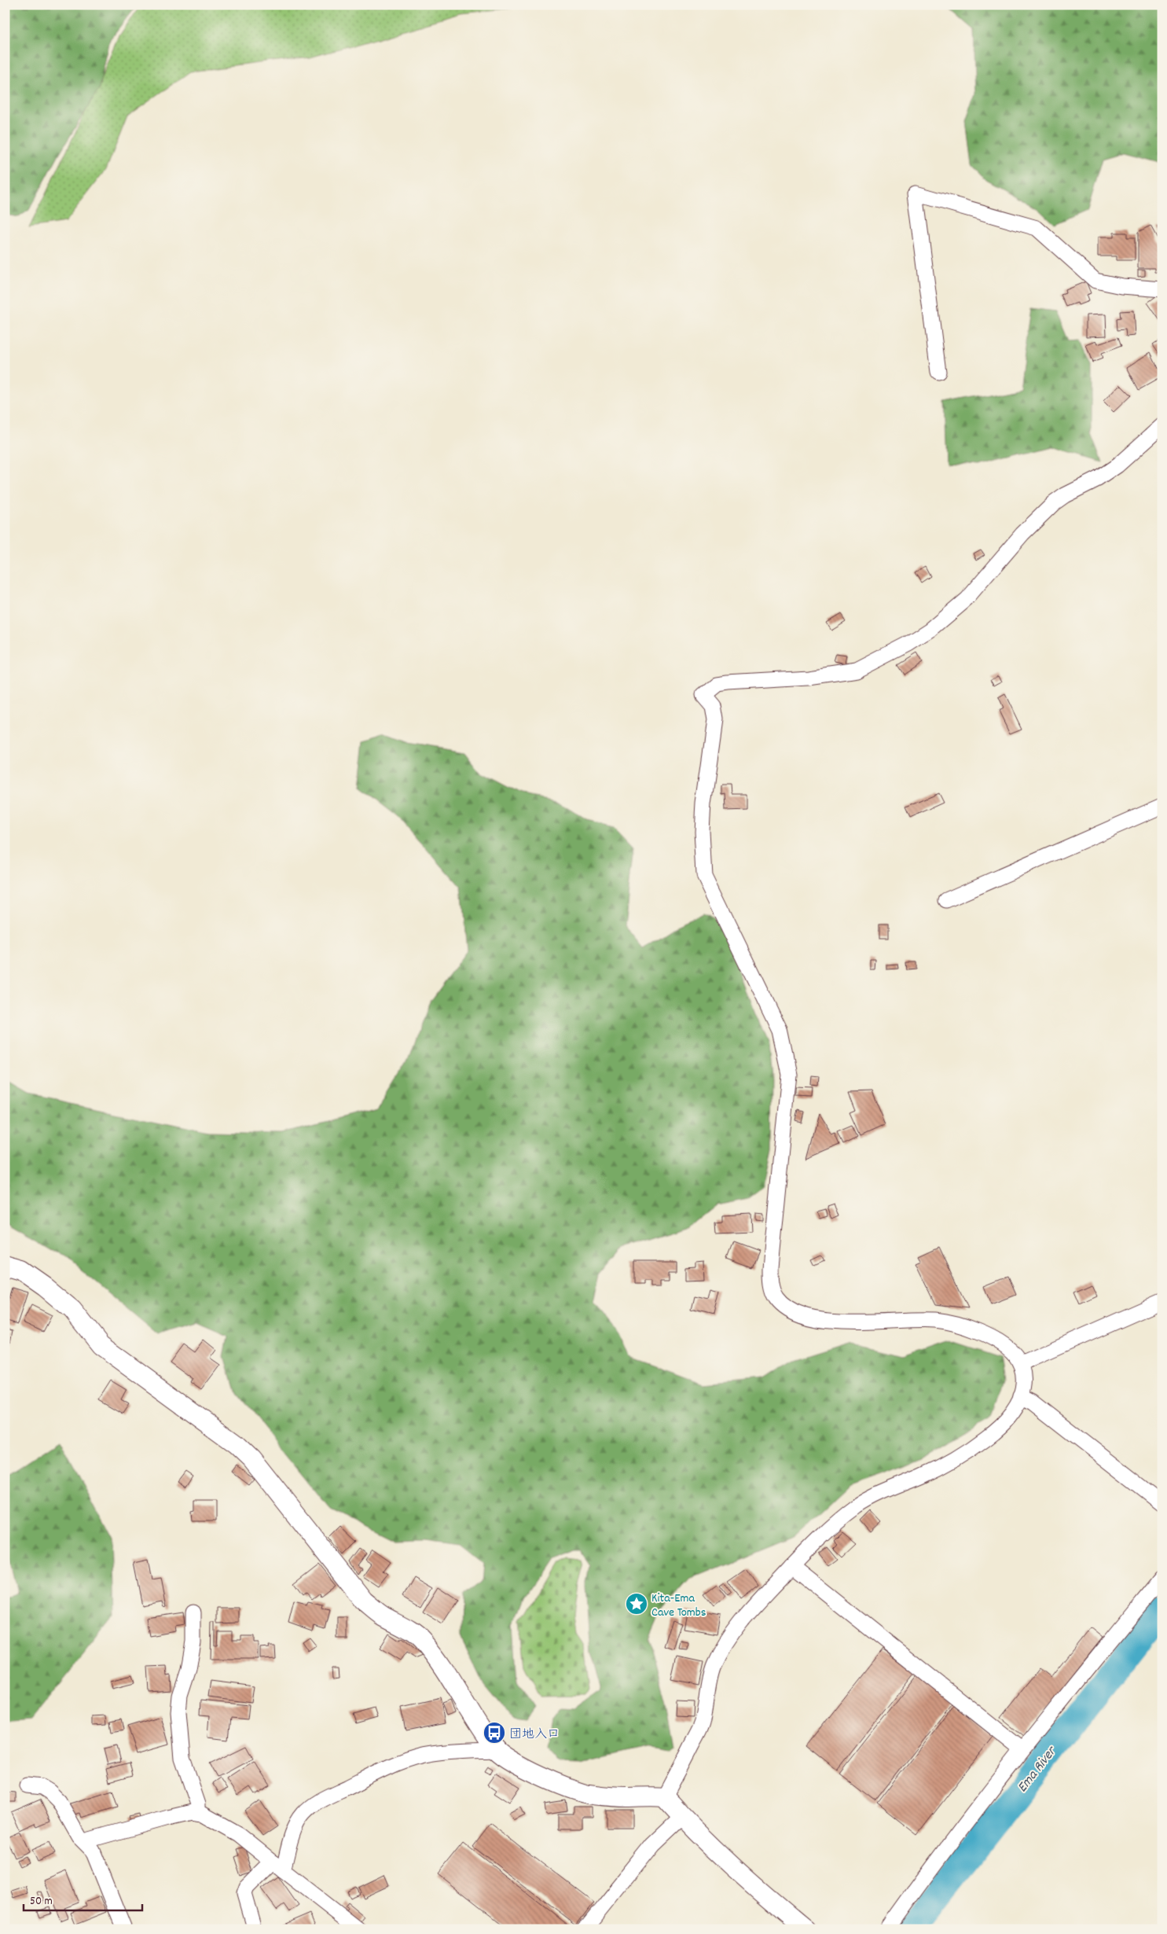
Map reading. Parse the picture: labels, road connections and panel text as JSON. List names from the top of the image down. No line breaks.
{"water":["Ema River"],"places":{"place":["Kita-Ema Cave Tombs"],"bus stop":["団地入口"]},"scale_bar":"50 m"}
